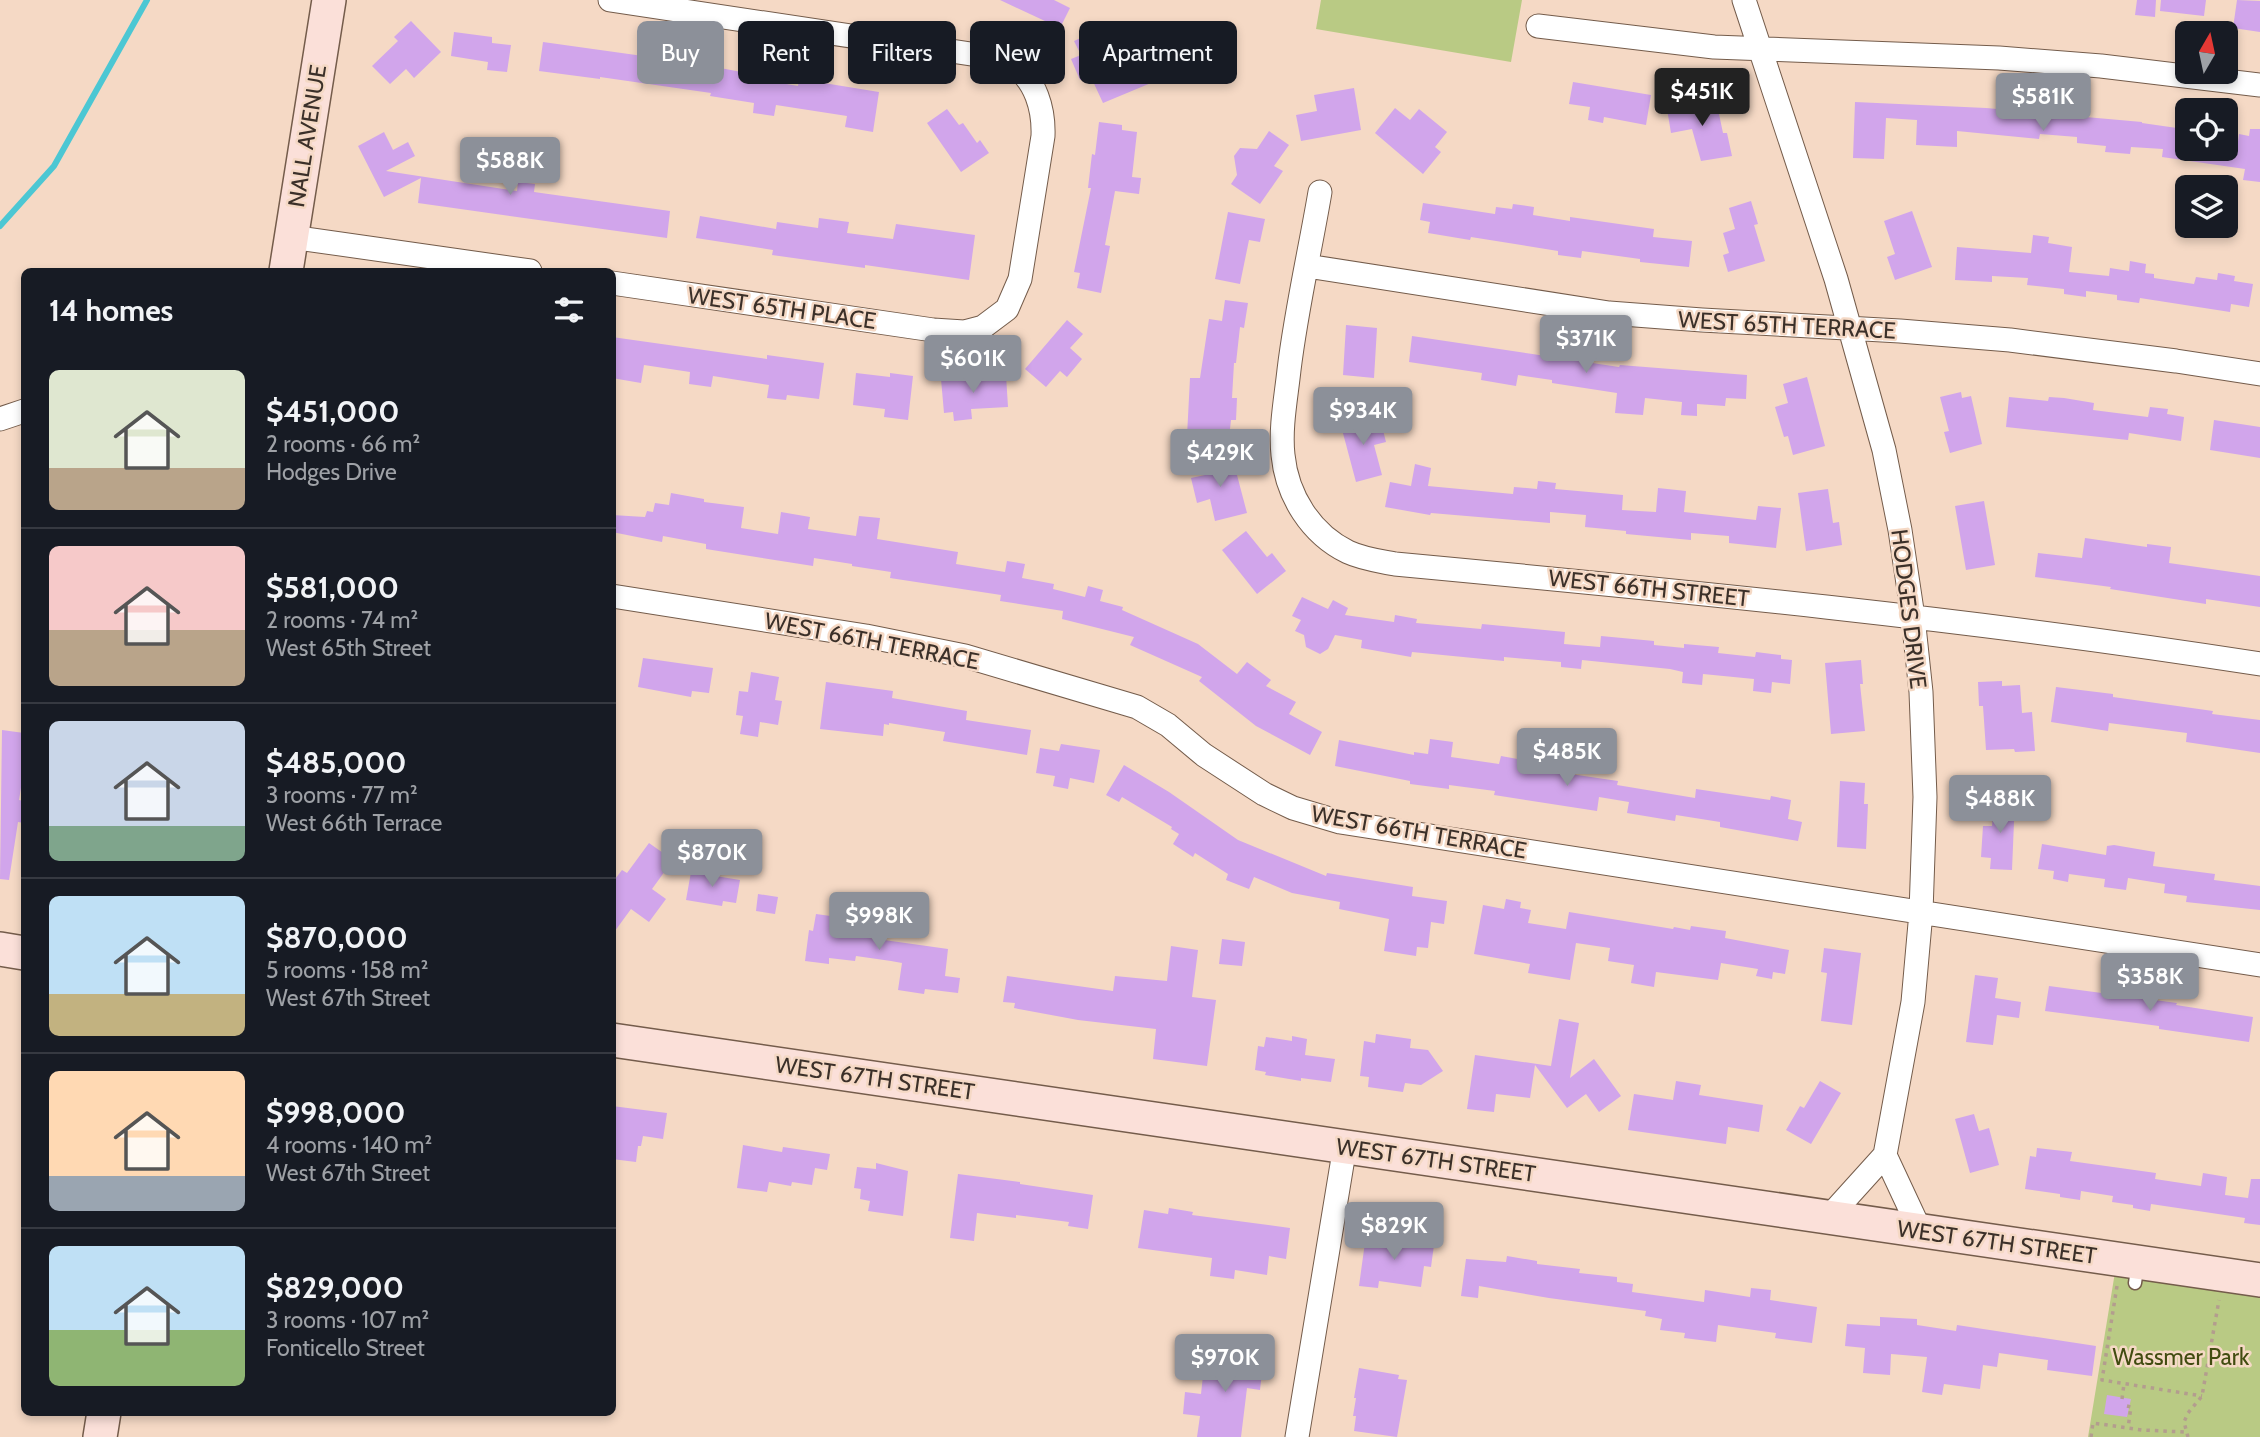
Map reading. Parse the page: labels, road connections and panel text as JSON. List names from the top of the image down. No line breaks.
{"streets":{"street":["NALL AVENUE","WEST 65TH PLACE","WEST 65TH TERRACE","WEST 66TH STREET","HODGES DRIVE","WEST 66TH TERRACE","WEST 67TH STREET"]},"crossings":[["WEST 65TH TERRACE","WEST 66TH STREET"],["WEST 65TH TERRACE","HODGES DRIVE"],["WEST 66TH STREET","HODGES DRIVE"],["HODGES DRIVE","WEST 66TH TERRACE"]],"parks":["Wassmer Park"],"north":"top","page":{"chip":["Buy","Rent","Filters","New","Apartment"],"price":["$451K","$581K","$588K","$371K","$601K","$934K","$429K","$485K","$488K","$870K","$998K","$358K","$829K","$970K"],"heading":"14 homes","list":[{"name":"$451,000","note":"2 rooms · 66 m² · Hodges Drive"},{"name":"$581,000","note":"2 rooms · 74 m² · West 65th Street"},{"name":"$485,000","note":"3 rooms · 77 m² · West 66th Terrace"},{"name":"$870,000","note":"5 rooms · 158 m² · West 67th Street"},{"name":"$998,000","note":"4 rooms · 140 m² · West 67th Street"},{"name":"$829,000","note":"3 rooms · 107 m² · Fonticello Street"}]}}
